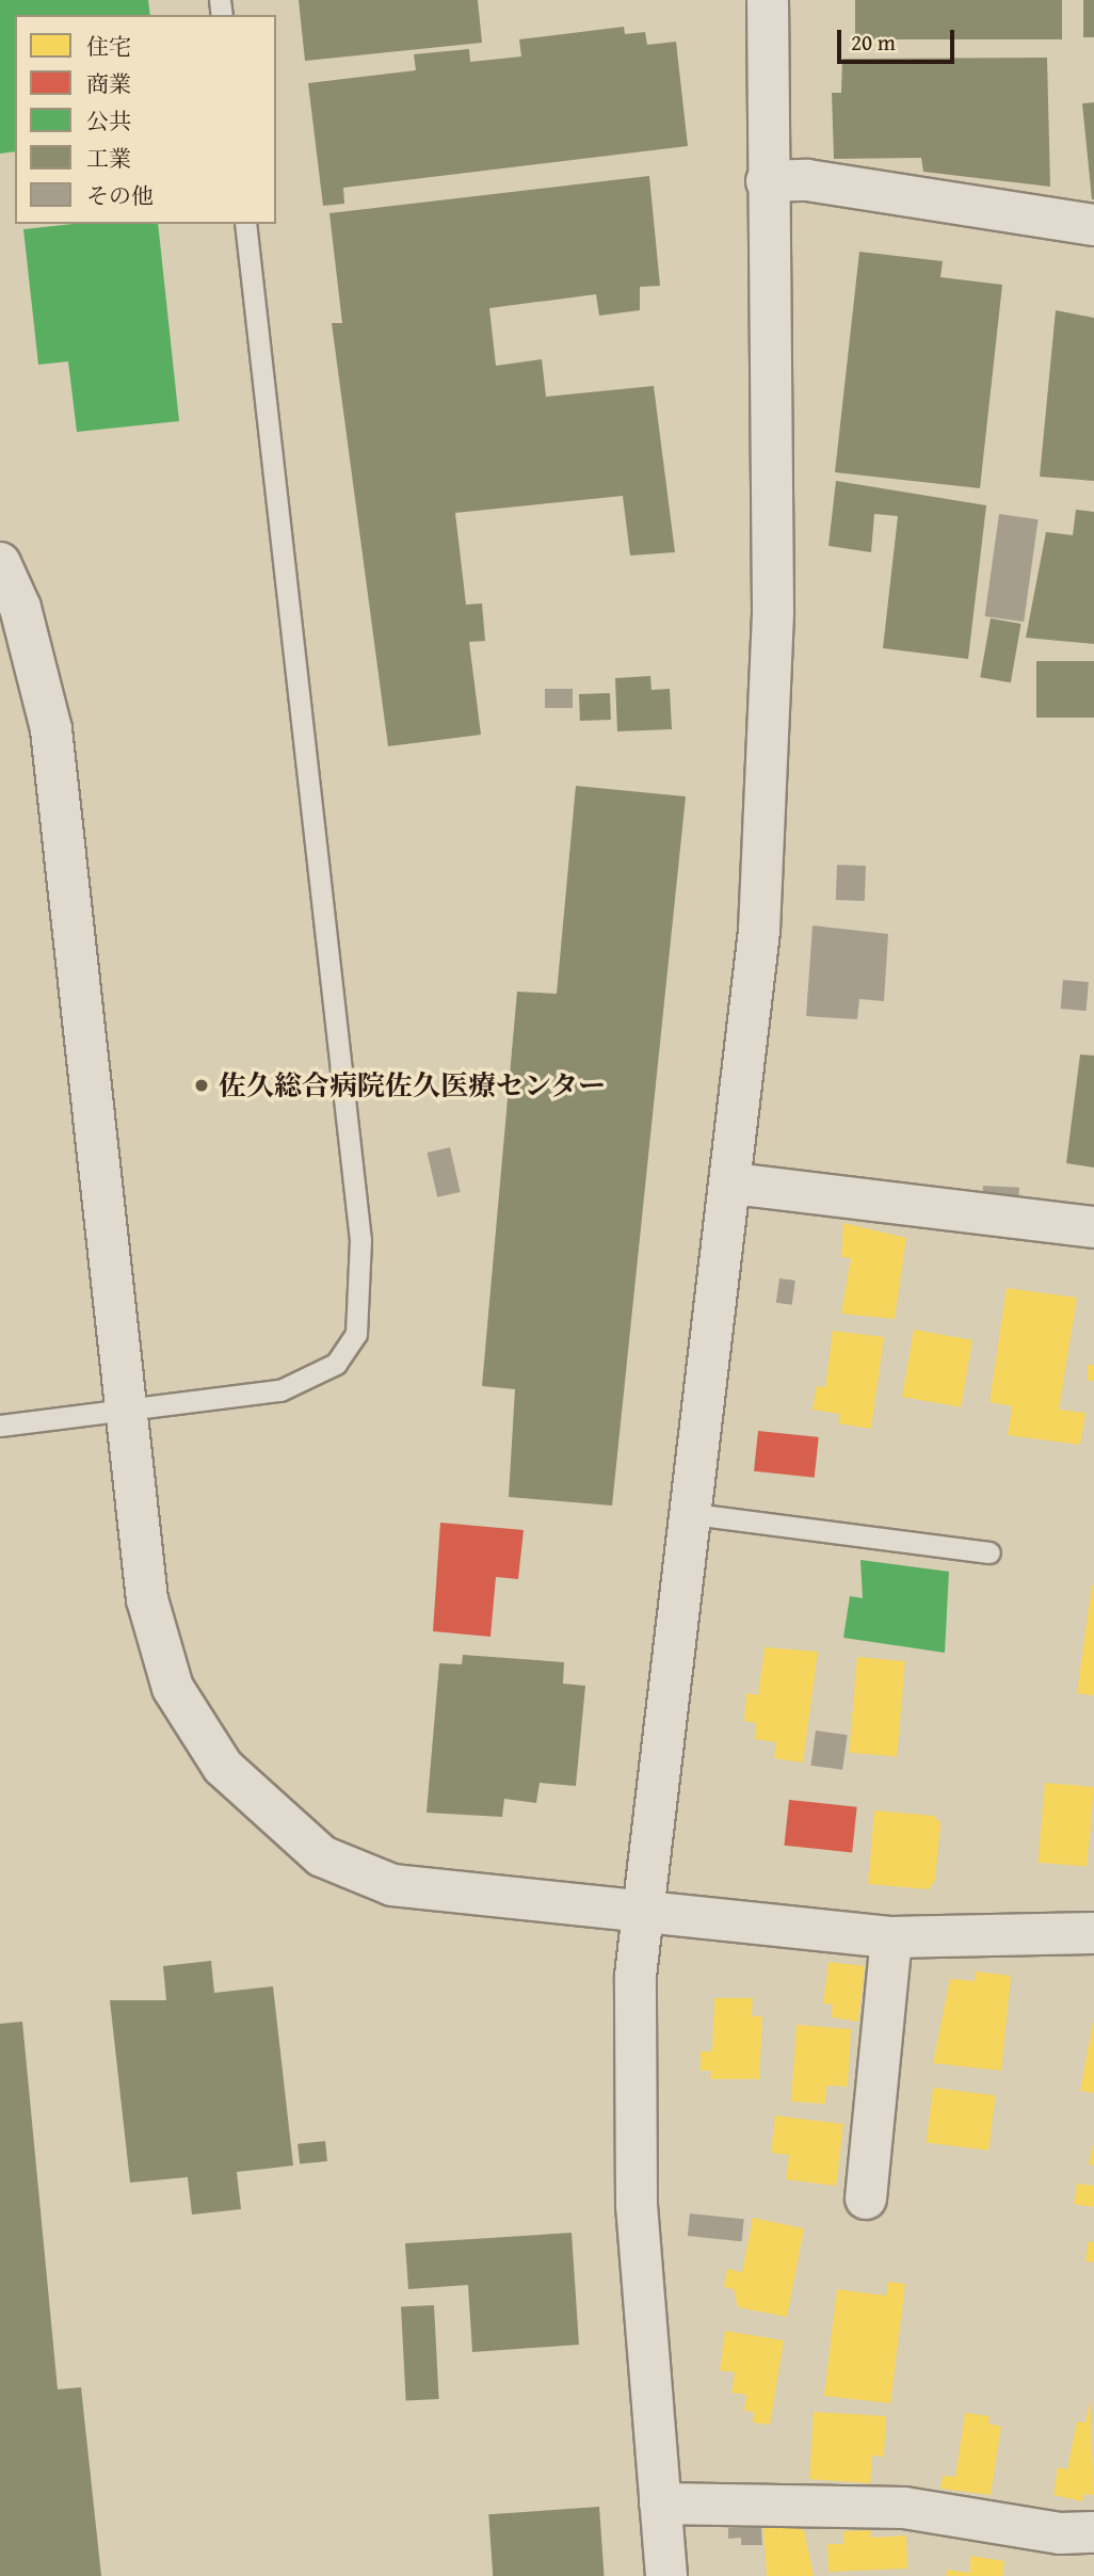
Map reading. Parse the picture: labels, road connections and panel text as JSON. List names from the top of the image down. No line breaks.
{"places":["佐久総合病院佐久医療センター"],"legend":["住宅","商業","公共","工業","その他"],"scale_bar":"20 m"}
